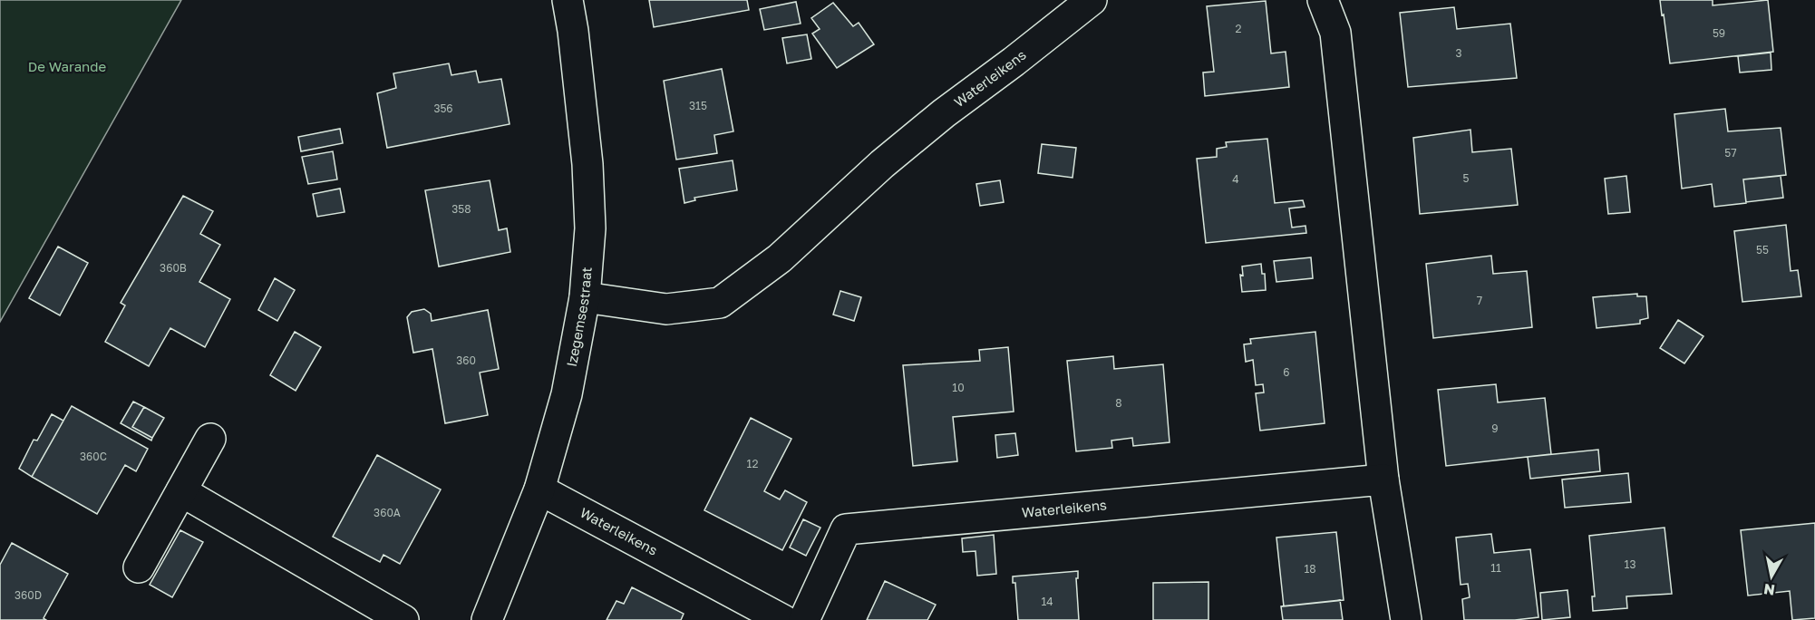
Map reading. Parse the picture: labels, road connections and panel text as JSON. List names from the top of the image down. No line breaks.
{"streets":{"street":["Waterleikens","Izegemsestraat"]},"crossings":[["Waterleikens","Izegemsestraat"]],"parks":["De Warande"],"house_numbers":["2","59","3","315","356","57","5","4","358","55","360B","7","360","6","10","8","9","360C","12","360A","13","11","18","360D","14"],"north":"bottom"}
